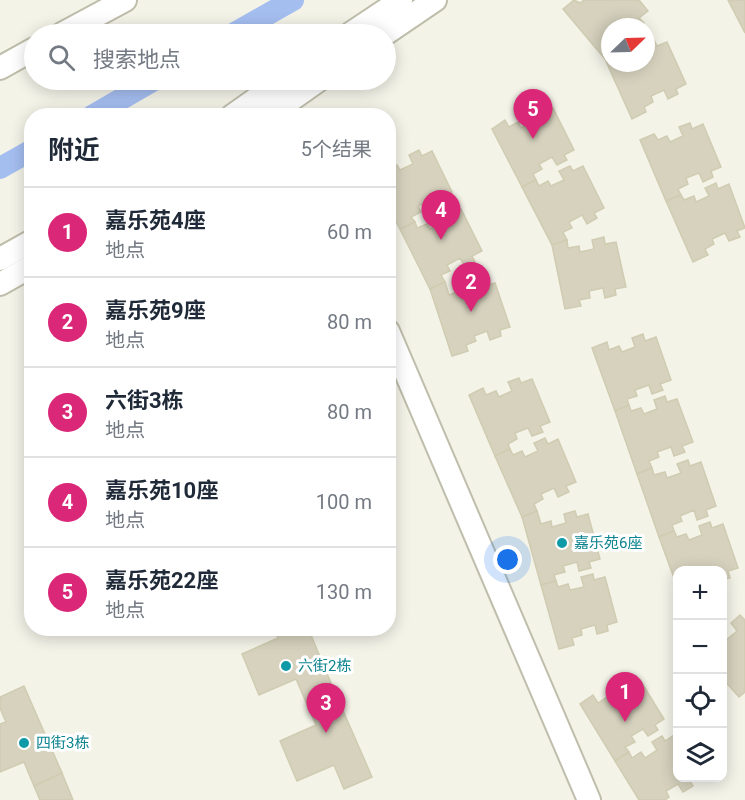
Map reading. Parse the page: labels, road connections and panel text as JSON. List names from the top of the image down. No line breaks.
{"places":["嘉乐苑6座","六街2栋","四街3栋"],"north":"top right","page":{"search":"搜索地点","pins":["5","4","2","1","3"],"heading":["附近","5个结果"],"list":[{"mark":"1","name":"嘉乐苑4座","note":"地点","value":"60 m"},{"mark":"2","name":"嘉乐苑9座","note":"地点","value":"80 m"},{"mark":"3","name":"六街3栋","note":"地点","value":"80 m"},{"mark":"4","name":"嘉乐苑10座","note":"地点","value":"100 m"},{"mark":"5","name":"嘉乐苑22座","note":"地点","value":"130 m"}],"map_buttons":["+","−"]}}
